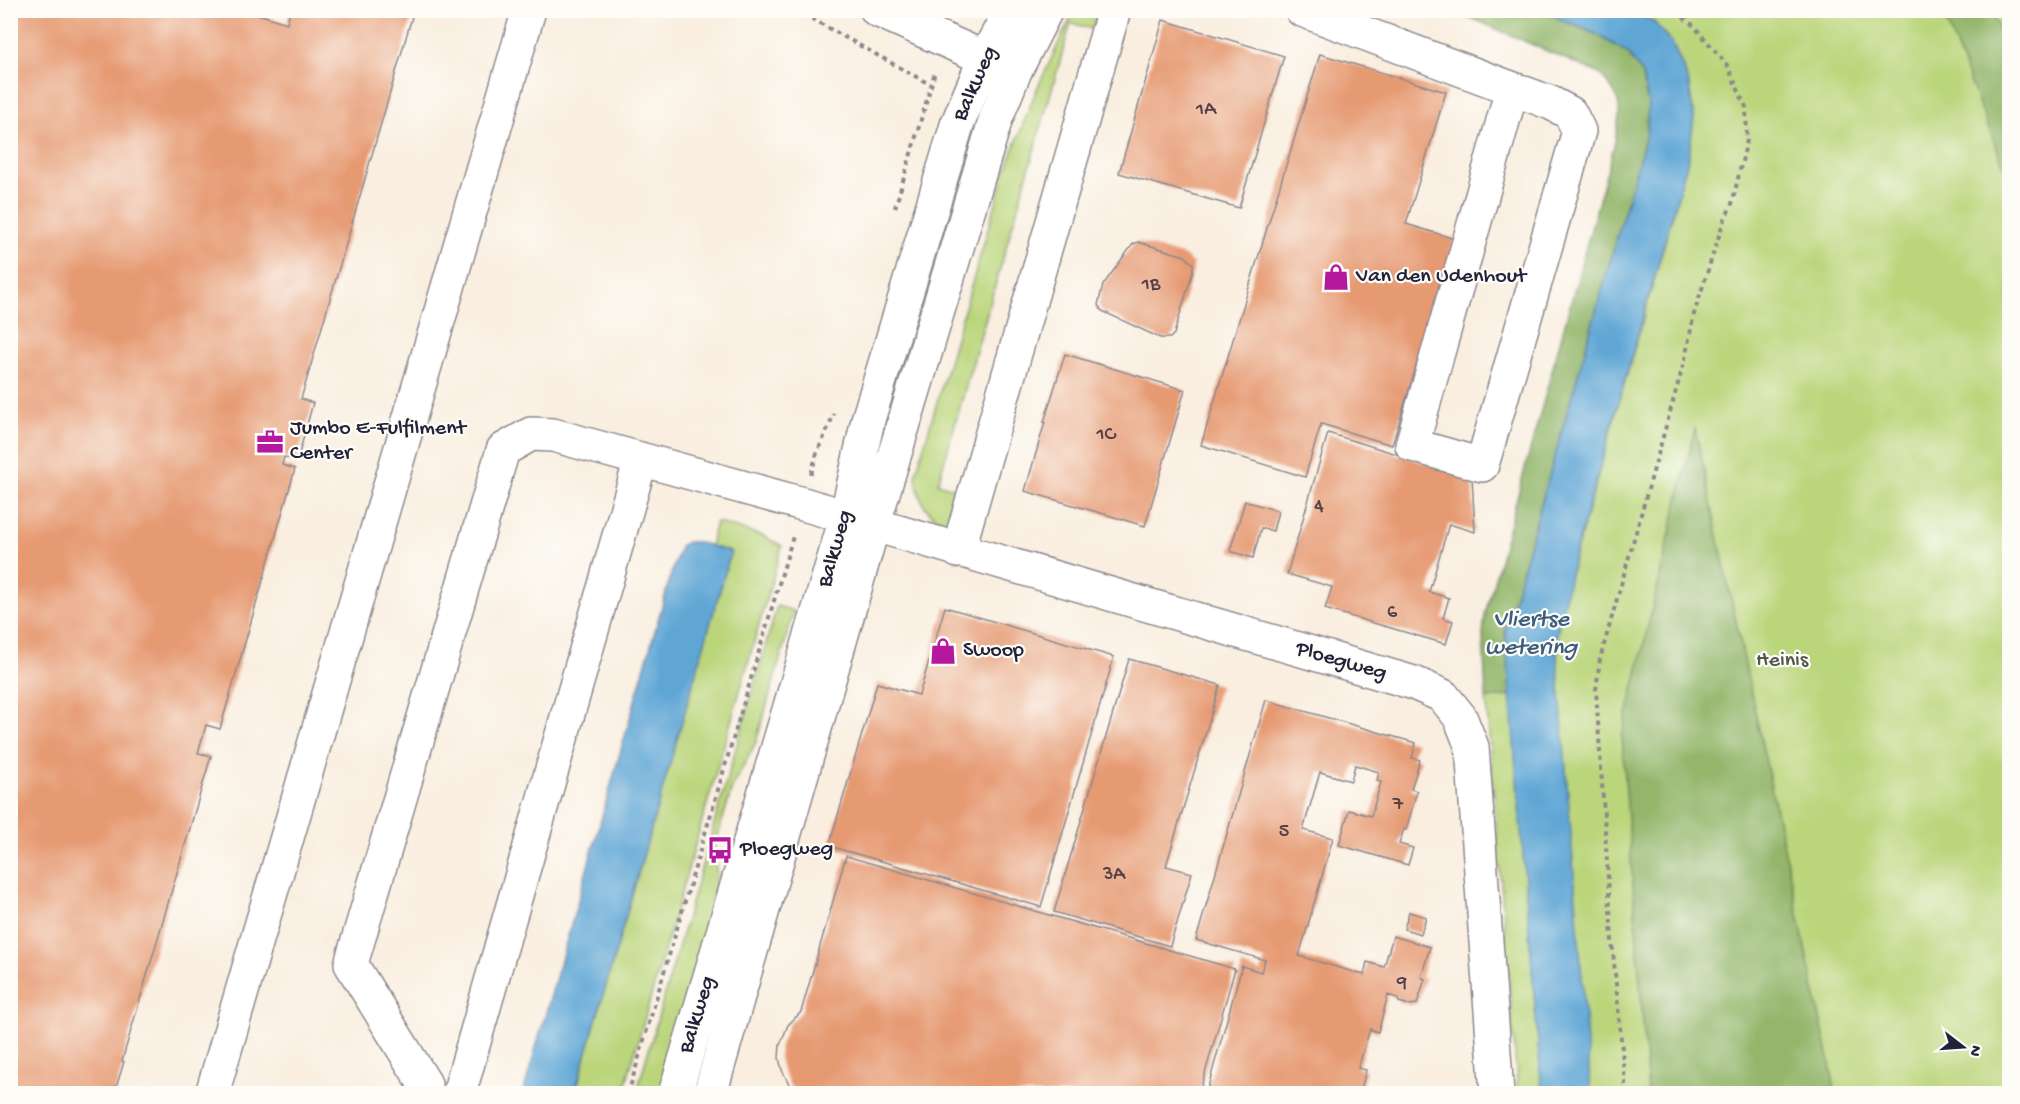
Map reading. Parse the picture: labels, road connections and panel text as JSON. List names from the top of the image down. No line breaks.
{"streets":{"street":["Balkweg","Ploegweg"]},"crossings":[["Balkweg","Ploegweg"]],"water":["Vliertse wetering"],"parks":["Heinis"],"places":{"shop":["Van den Udenhout","Swoop"],"office":["Jumbo E-Fulfilment Center"],"bus stop":["Ploegweg"]},"house_numbers":["1A","1B","1C","4","6","7","5","3A","9"],"north":"right"}
